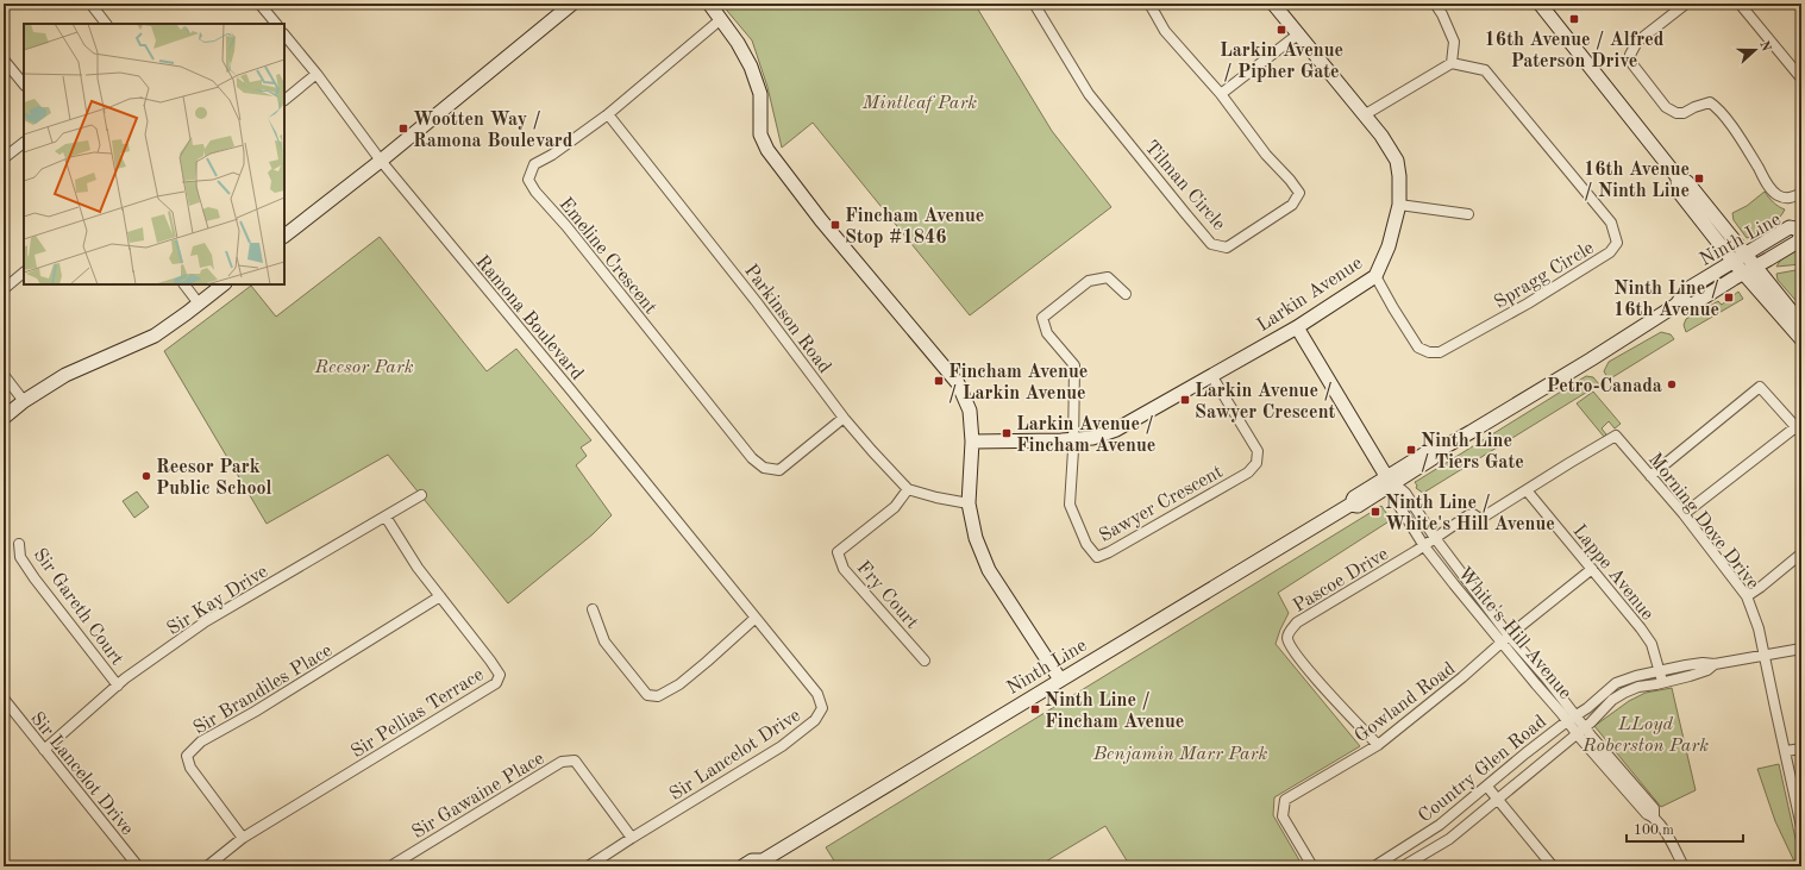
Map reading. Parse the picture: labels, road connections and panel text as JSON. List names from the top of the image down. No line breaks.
{"streets":{"street":["Tilman Circle","Ninth Line","Emeline Crescent","Spragg Circle","Larkin Avenue","Ramona Boulevard","Parkinson Road","Sawyer Crescent","Morning Dove Drive","Lappe Avenue","Pascoe Drive","Fry Court","Sir Kay Drive","Sir Gareth Court","White's Hill Avenue","Sir Brandiles Place","Gowland Road","Sir Pellias Terrace","Sir Lancelot Drive","Country Glen Road","Sir Gawaine Place"]},"crossings":[["Ninth Line","White's Hill Avenue"],["Emeline Crescent","Parkinson Road"],["Spragg Circle","Larkin Avenue"],["Larkin Avenue","Sawyer Crescent"],["Ramona Boulevard","Sir Lancelot Drive"],["Parkinson Road","Fry Court"],["Morning Dove Drive","Lappe Avenue"],["Morning Dove Drive","Pascoe Drive"],["Morning Dove Drive","Country Glen Road"],["Lappe Avenue","Pascoe Drive"],["Lappe Avenue","Gowland Road"],["Lappe Avenue","Country Glen Road"],["Pascoe Drive","White's Hill Avenue"],["Pascoe Drive","Gowland Road"],["Sir Kay Drive","Sir Gareth Court"],["Sir Kay Drive","Sir Pellias Terrace"],["Sir Kay Drive","Sir Lancelot Drive"],["White's Hill Avenue","Gowland Road"],["White's Hill Avenue","Country Glen Road"],["Sir Brandiles Place","Sir Pellias Terrace"],["Sir Lancelot Drive","Sir Gawaine Place"]],"parks":["Mintleaf Park","Reesor Park","LLoyd Roberston Park","Benjamin Marr Park"],"places":{"transit":["16th Avenue / Alfred Paterson Drive","Larkin Avenue / Pipher Gate","Wootten Way / Ramona Boulevard","16th Avenue / Ninth Line","Fincham Avenue Stop #1846","Ninth Line / 16th Avenue","Fincham Avenue / Larkin Avenue","Larkin Avenue / Sawyer Crescent","Larkin Avenue / Fincham Avenue","Ninth Line / Tiers Gate","Ninth Line / White's Hill Avenue","Ninth Line / Fincham Avenue"],"other":["Petro-Canada","Reesor Park Public School"]},"scale_bar":"100 m","north":"right"}
